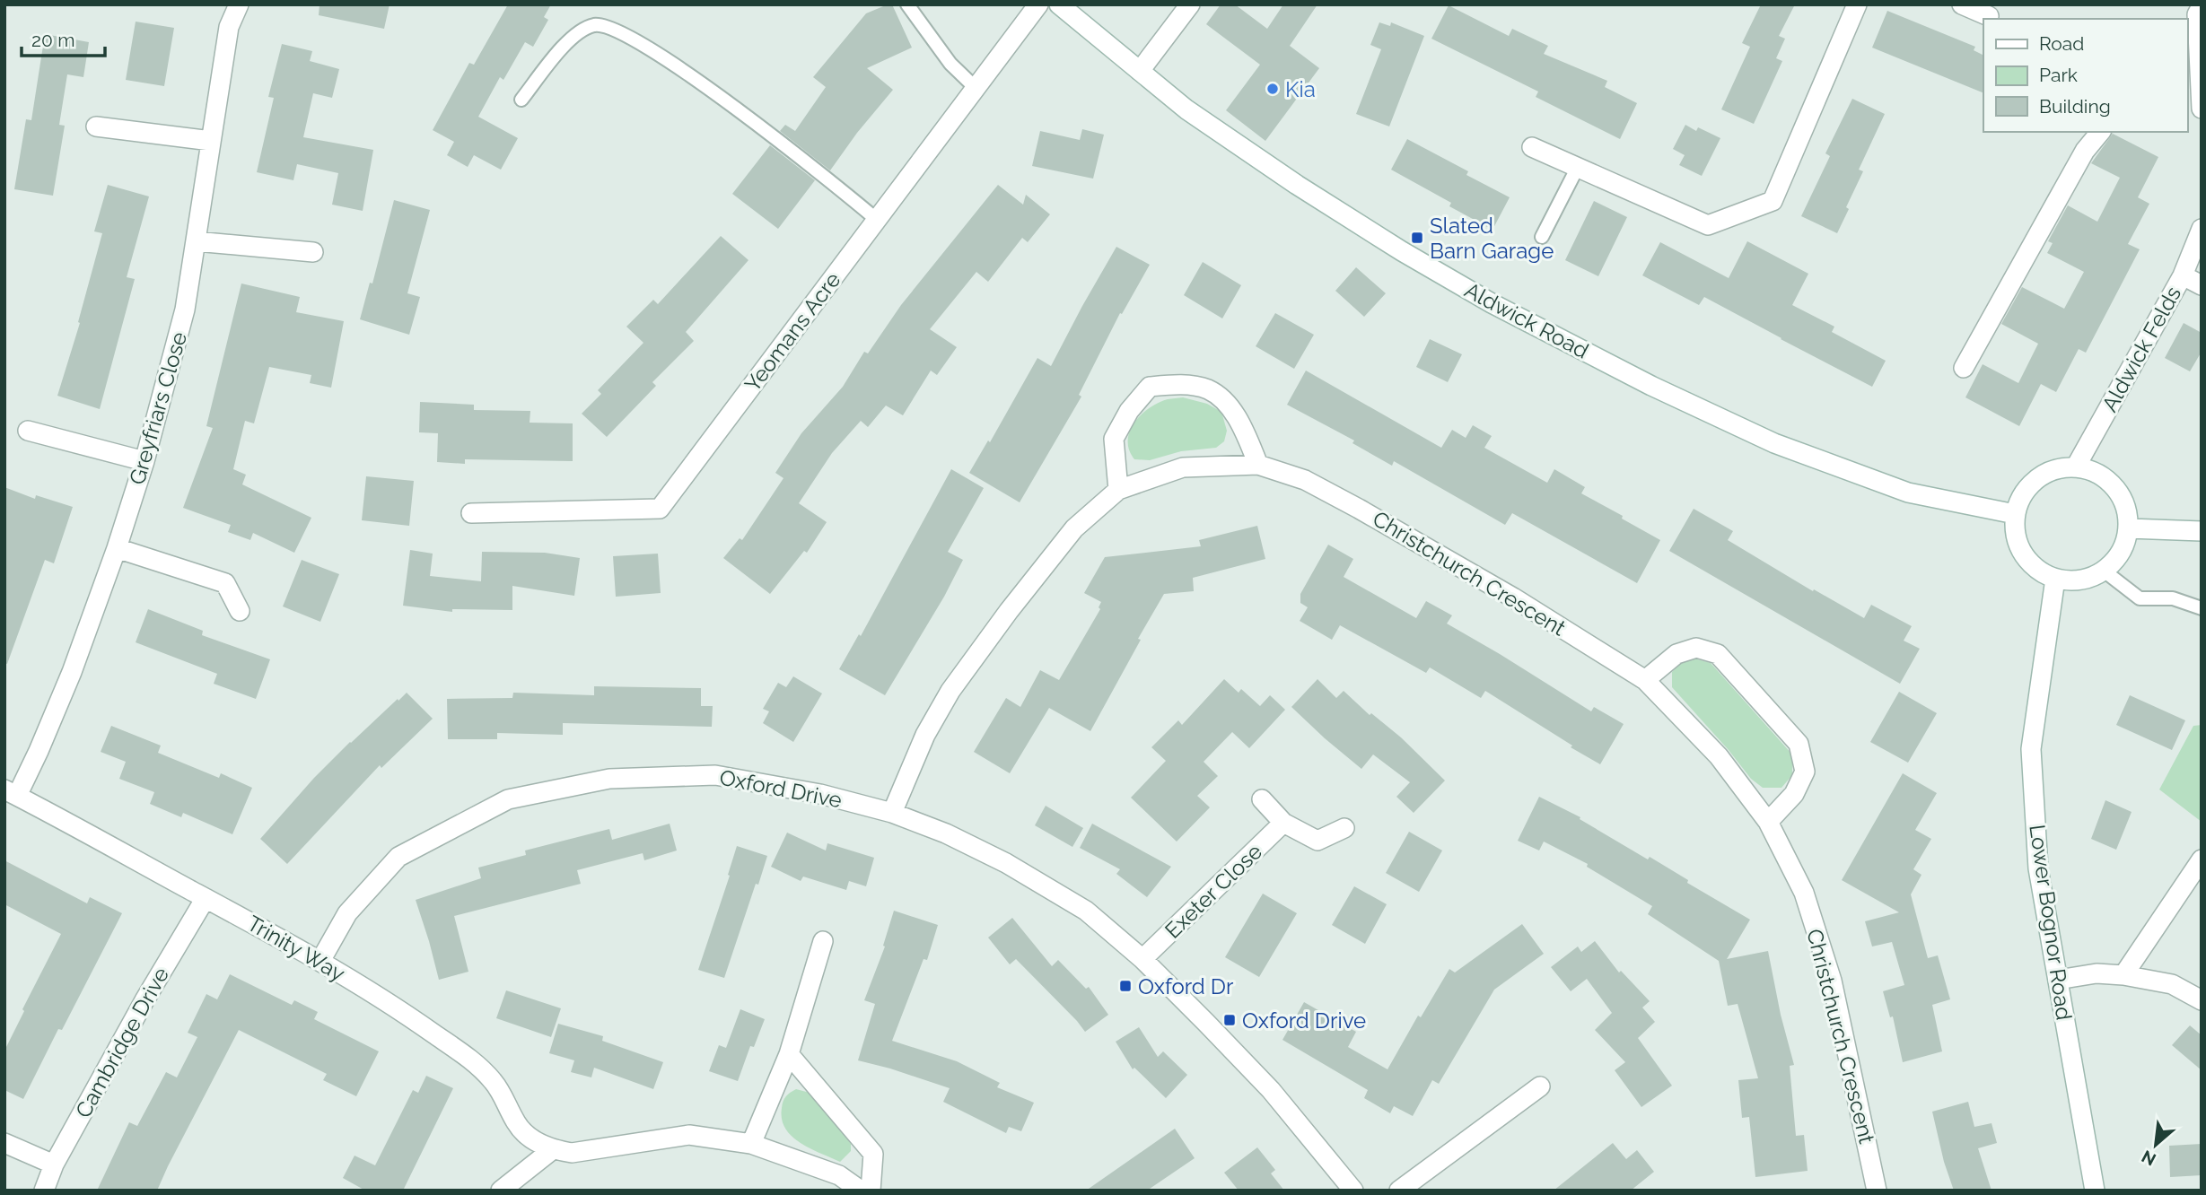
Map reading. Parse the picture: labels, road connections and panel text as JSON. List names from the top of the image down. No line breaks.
{"streets":{"street":["Aldwick Road","Yeomans Acre","Aldwick Felds","Greyfriars Close","Christchurch Crescent","Oxford Drive","Exeter Close","Lower Bognor Road","Trinity Way","Cambridge Drive"]},"crossings":[["Aldwick Road","Aldwick Felds"],["Aldwick Road","Lower Bognor Road"],["Aldwick Felds","Lower Bognor Road"],["Greyfriars Close","Trinity Way"],["Christchurch Crescent","Oxford Drive"],["Oxford Drive","Exeter Close"],["Oxford Drive","Trinity Way"],["Trinity Way","Cambridge Drive"]],"places":{"other":["Kia"],"transit":["Slated Barn Garage","Oxford Dr","Oxford Drive"]},"legend":["Road","Park","Building"],"scale_bar":"20 m","north":"bottom left"}
